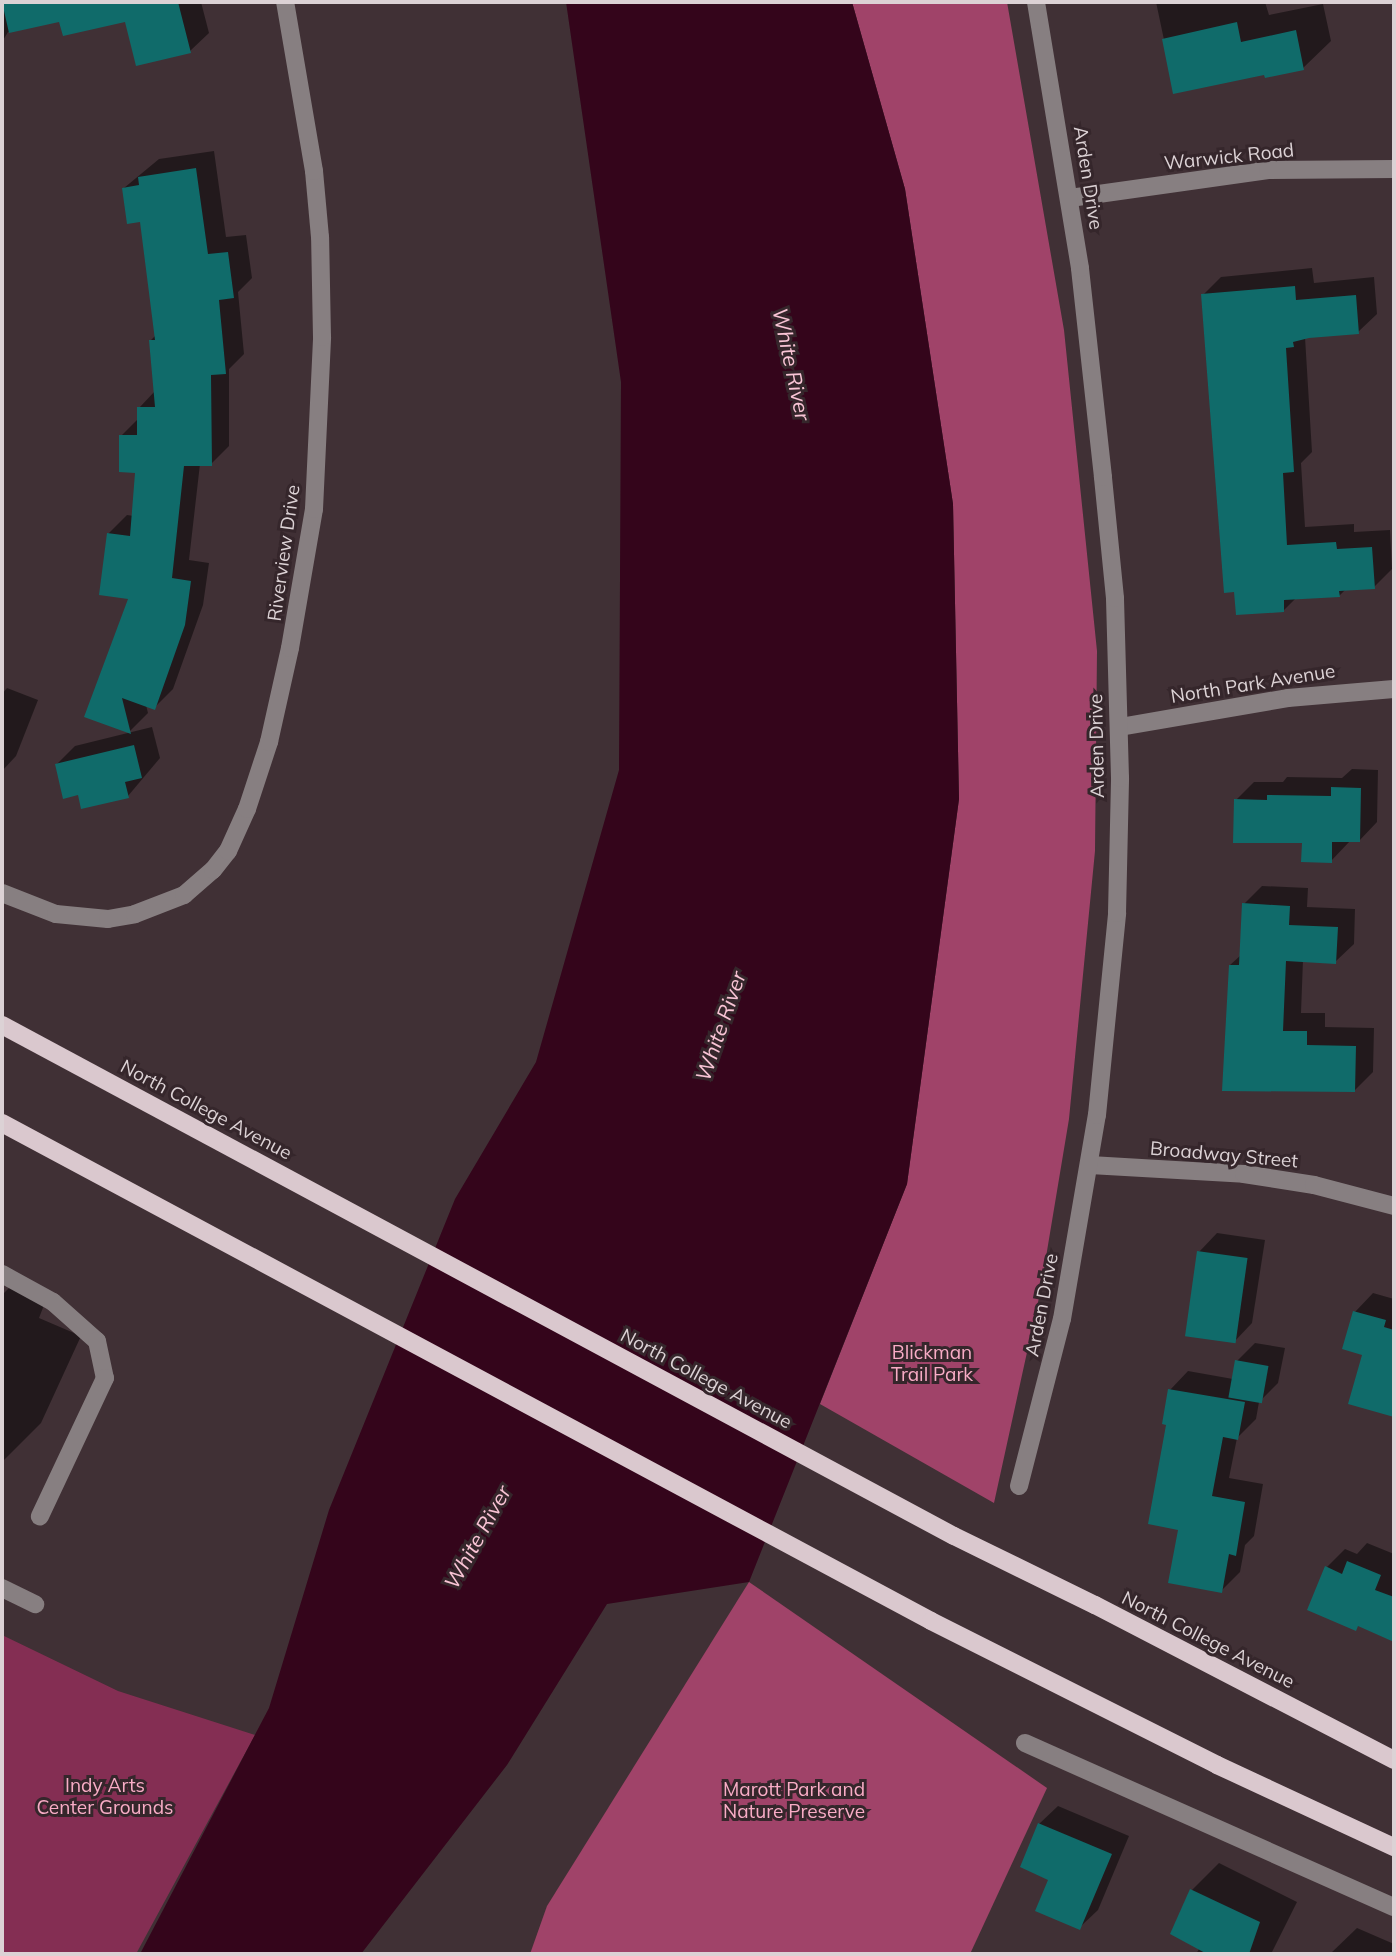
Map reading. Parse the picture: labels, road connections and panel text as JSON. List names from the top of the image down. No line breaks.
{"streets":{"main road":["North College Avenue"],"street":["Warwick Road","Arden Drive","Riverview Drive","North Park Avenue","Broadway Street"]},"crossings":[["Warwick Road","Arden Drive"],["Arden Drive","North Park Avenue"],["Arden Drive","Broadway Street"]],"water":["White River"],"parks":["Blickman Trail Park","Indy Arts Center Grounds","Marott Park and Nature Preserve"]}
